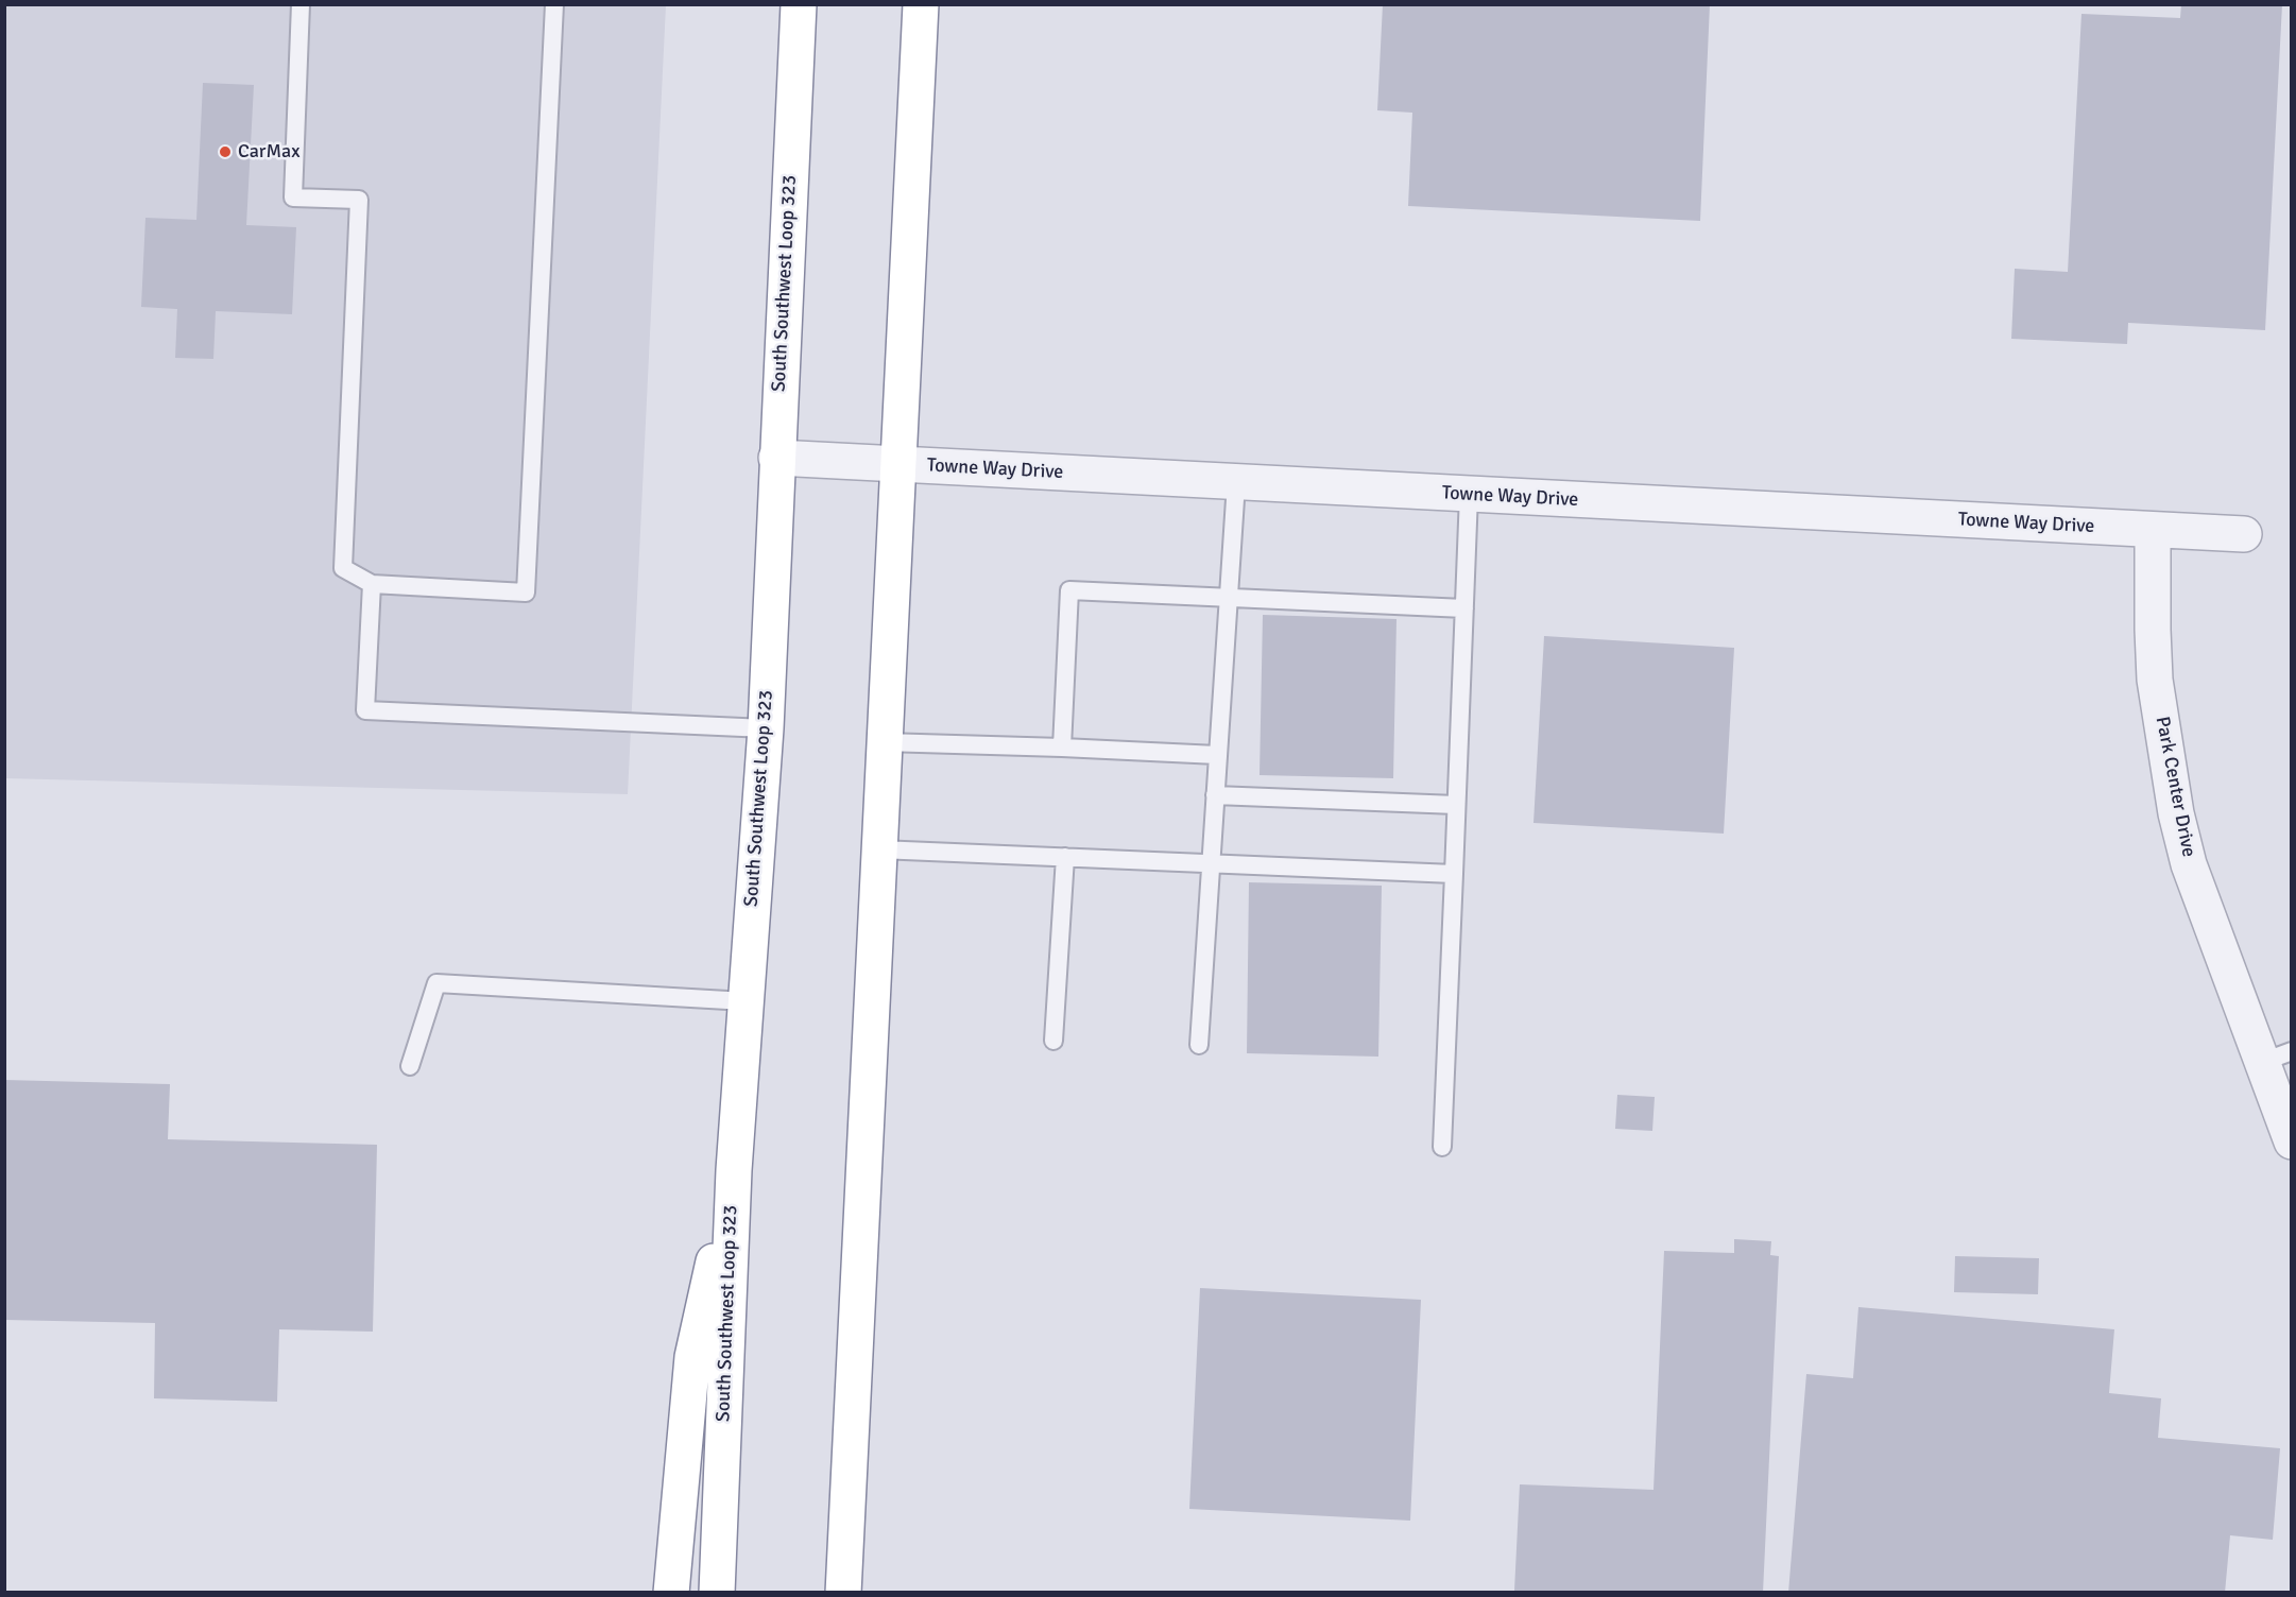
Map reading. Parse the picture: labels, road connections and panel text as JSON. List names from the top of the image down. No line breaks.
{"streets":{"highway":["South Southwest Loop 323"],"street":["Towne Way Drive","Park Center Drive"]},"crossings":[["South Southwest Loop 323","Towne Way Drive"],["Towne Way Drive","Park Center Drive"]],"places":["CarMax"]}
